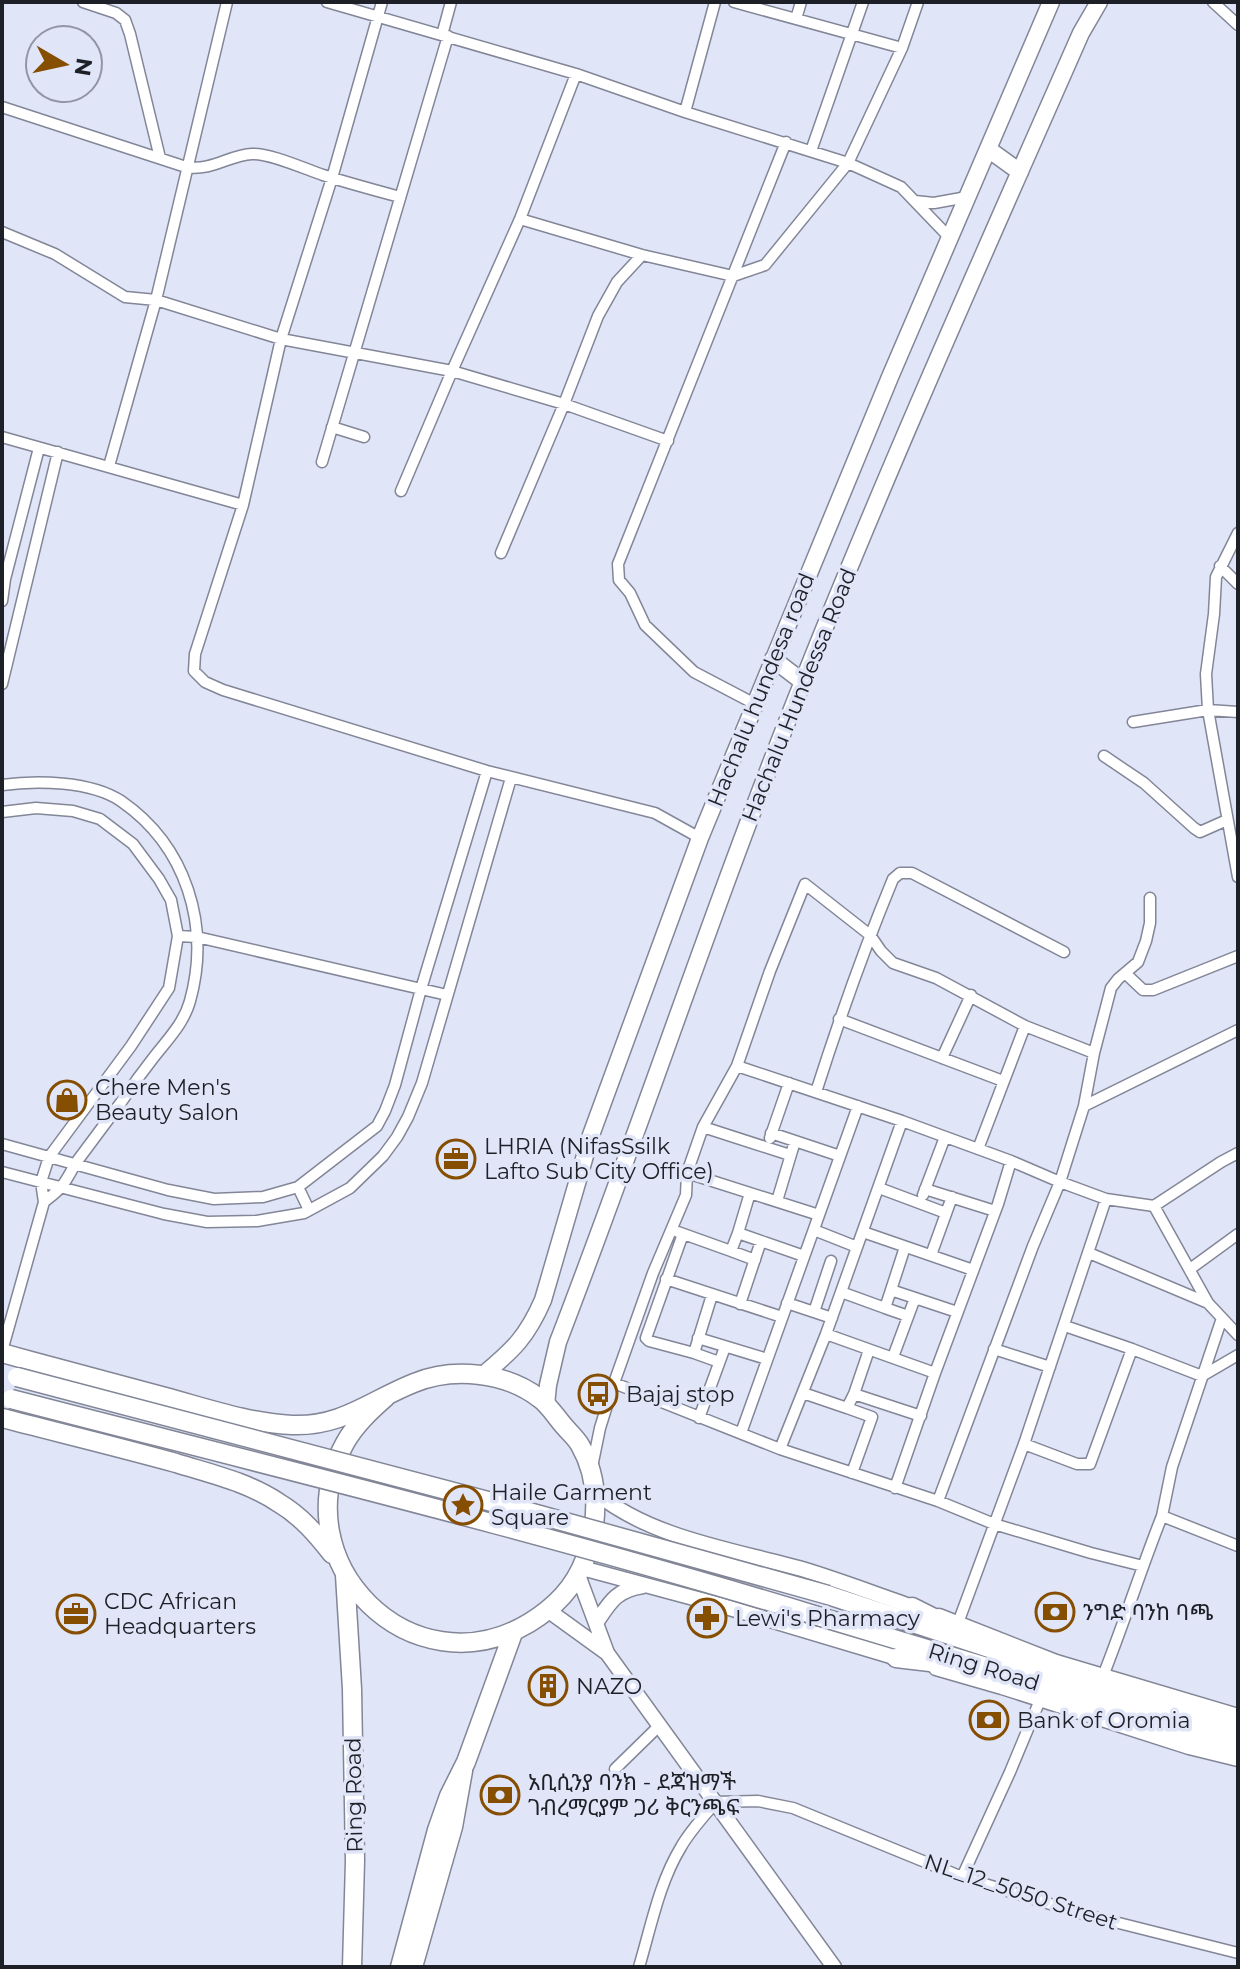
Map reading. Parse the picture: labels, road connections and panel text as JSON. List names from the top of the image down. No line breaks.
{"streets":{"highway":["Ring Road"],"main road":["Hachalu hundesa road","Hachalu Hundessa Road"],"street":["NL_12_5050 Street"]},"crossings":[["Hachalu hundesa road","Hachalu Hundessa Road"],["Hachalu hundesa road","Ring Road"],["Hachalu Hundessa Road","Ring Road"]],"places":{"shop":["Chere Men's Beauty Salon"],"office":["LHRIA (NifasSsilk Lafto Sub City Office)","CDC African Headquarters"],"bus stop":["Bajaj stop"],"place":["Haile Garment Square"],"bank":["ንግድ ባንከ ባጫ","Bank of Oromia","አቢሲንያ ባንክ - ደጃዝማች ገብረማርያም ጋሪ ቅርንጫፍ"],"pharmacy":["Lewi's Pharmacy"],"building":["NAZO"]},"north":"right"}
